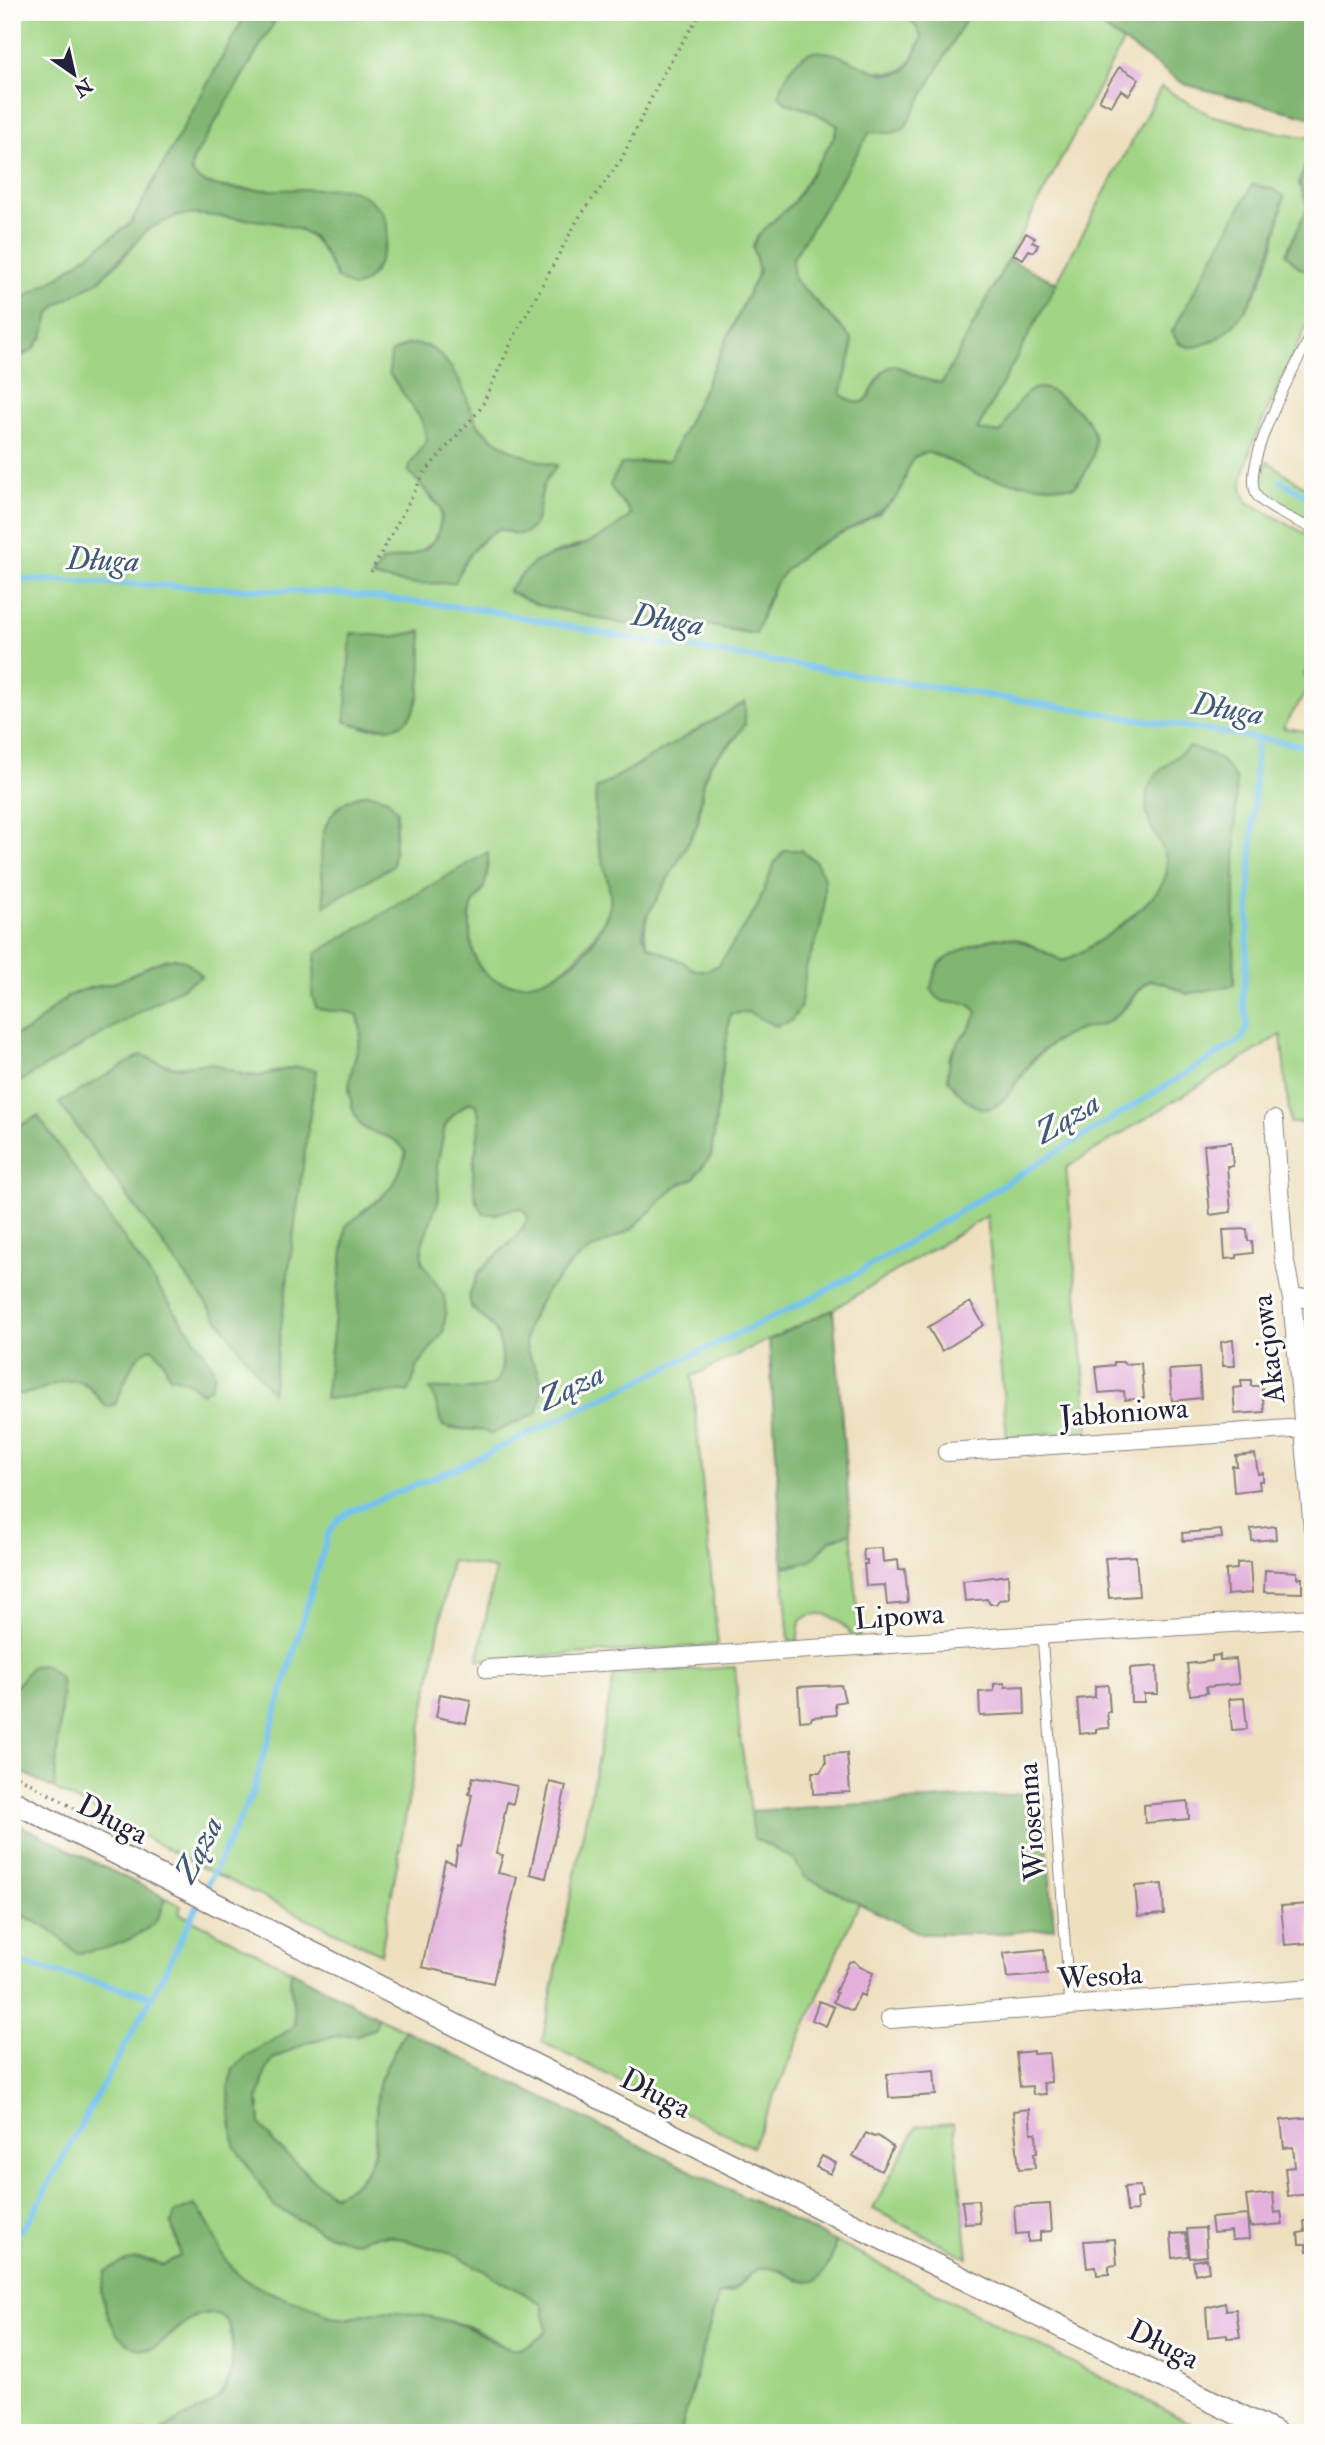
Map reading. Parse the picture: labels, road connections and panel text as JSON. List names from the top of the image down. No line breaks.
{"streets":{"street":["Akacjowa","Jabłoniowa","Lipowa","Długa","Wesoła"],"lane":["Wiosenna"]},"crossings":[["Akacjowa","Jabłoniowa"],["Lipowa","Wiosenna"],["Wiosenna","Wesoła"]],"water":["Długa","Ząza"],"north":"bottom right"}
